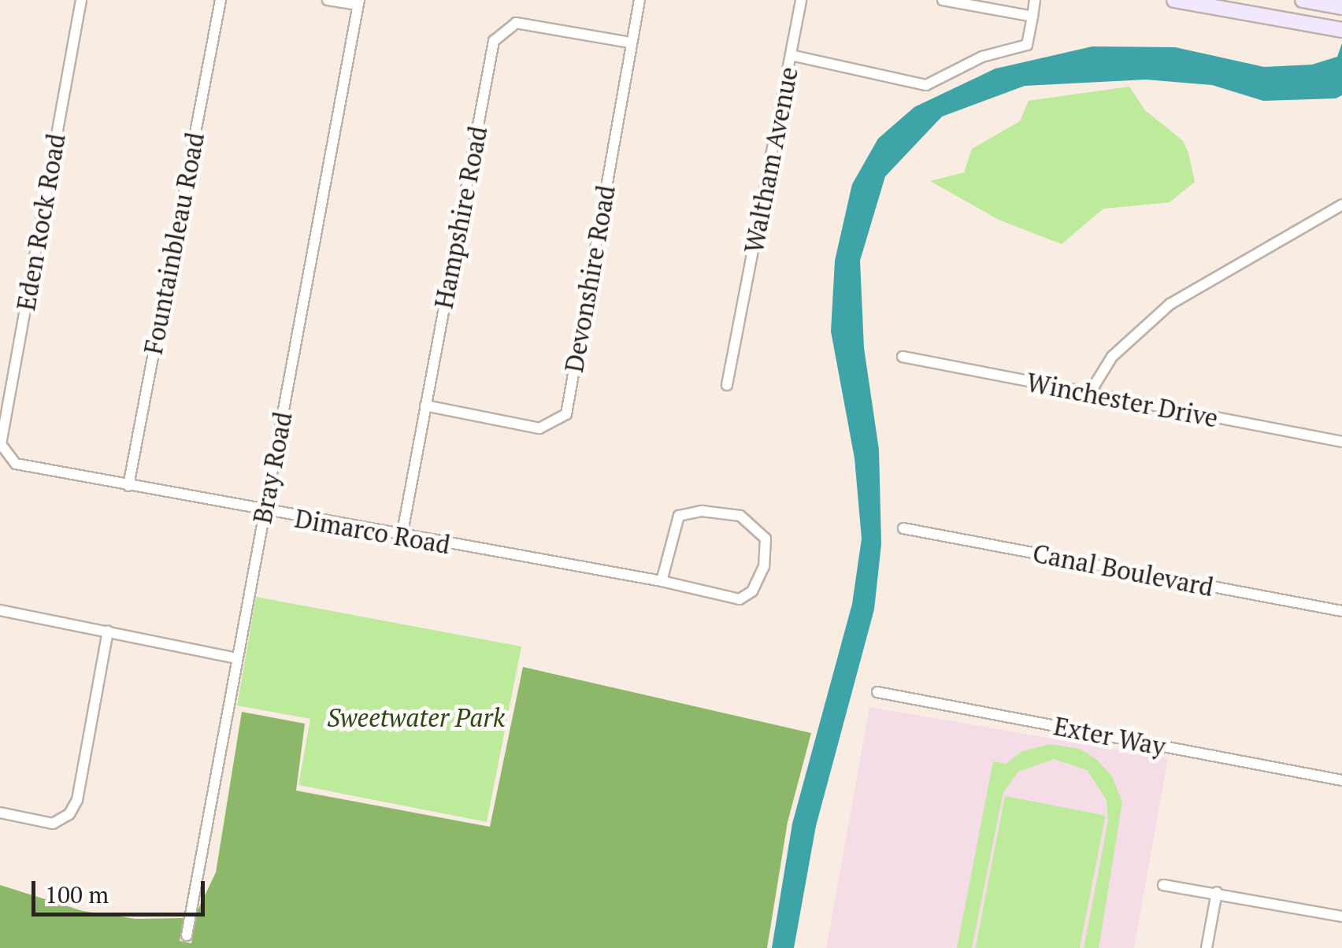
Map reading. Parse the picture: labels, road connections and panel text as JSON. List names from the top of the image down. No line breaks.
{"streets":{"street":["Waltham Avenue","Hampshire Road","Eden Rock Road","Fountainbleau Road","Devonshire Road","Winchester Drive","Bray Road","Dimarco Road","Canal Boulevard","Exter Way"]},"crossings":[["Hampshire Road","Devonshire Road"],["Hampshire Road","Dimarco Road"],["Eden Rock Road","Dimarco Road"],["Fountainbleau Road","Dimarco Road"],["Bray Road","Dimarco Road"]],"parks":["Sweetwater Park"],"scale_bar":"100 m"}
